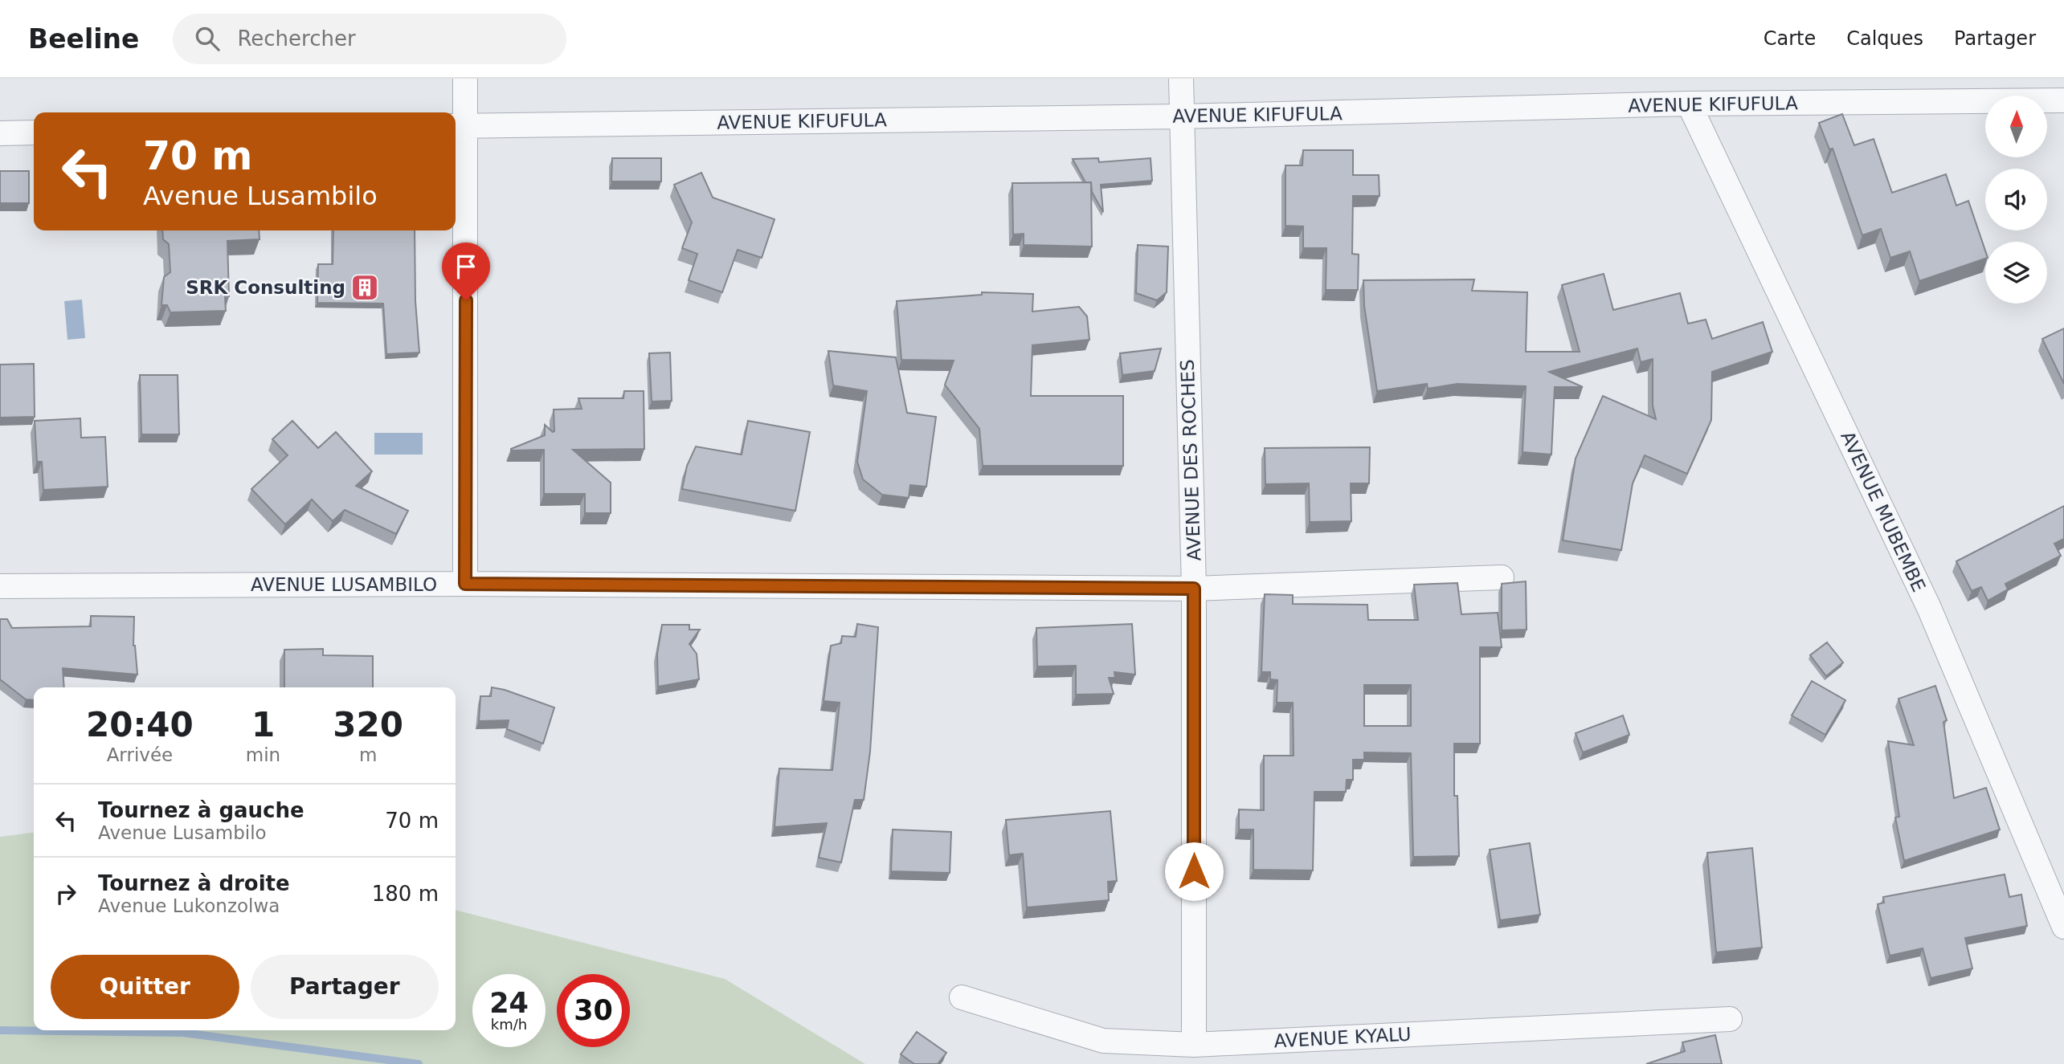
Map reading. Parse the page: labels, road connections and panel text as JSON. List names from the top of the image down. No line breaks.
{"streets":{"street":["AVENUE KIFUFULA","AVENUE DES ROCHES","AVENUE MUBEMBE","AVENUE LUSAMBILO","AVENUE KYALU"]},"crossings":[["AVENUE KIFUFULA","AVENUE DES ROCHES"],["AVENUE KIFUFULA","AVENUE MUBEMBE"],["AVENUE DES ROCHES","AVENUE LUSAMBILO"],["AVENUE DES ROCHES","AVENUE KYALU"]],"places":{"building":["SRK Consulting"]},"north":"top","page":{"header":"Beeline","search":"Rechercher","nav":["Carte","Calques","Partager"],"turn":["70 m","Avenue Lusambilo"],"eta":["20:40","Arrivée","1","min","320","m"],"list":[{"name":"Tournez à gauche","note":"Avenue Lusambilo","value":"70 m"},{"name":"Tournez à droite","note":"Avenue Lukonzolwa","value":"180 m"}],"buttons":["Quitter","Partager"],"speed":"24 km/h","limit":"30"}}
